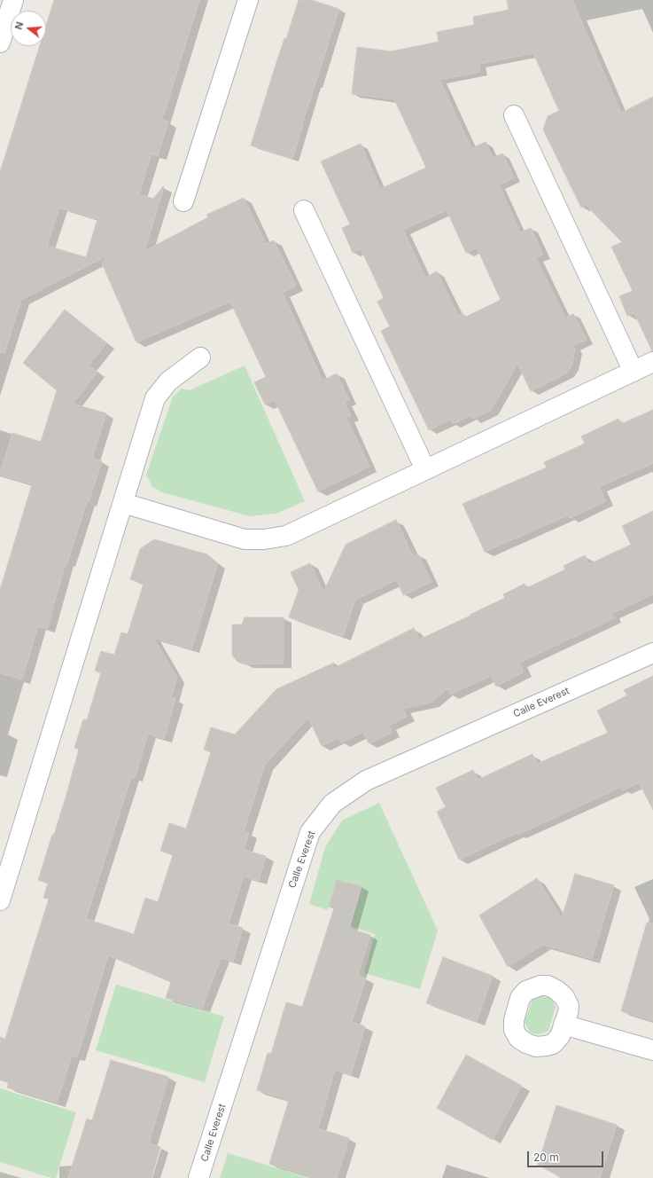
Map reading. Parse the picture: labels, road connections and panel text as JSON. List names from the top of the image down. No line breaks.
{"streets":{"street":["Calle Everest"]},"scale_bar":"20 m","north":"left"}
